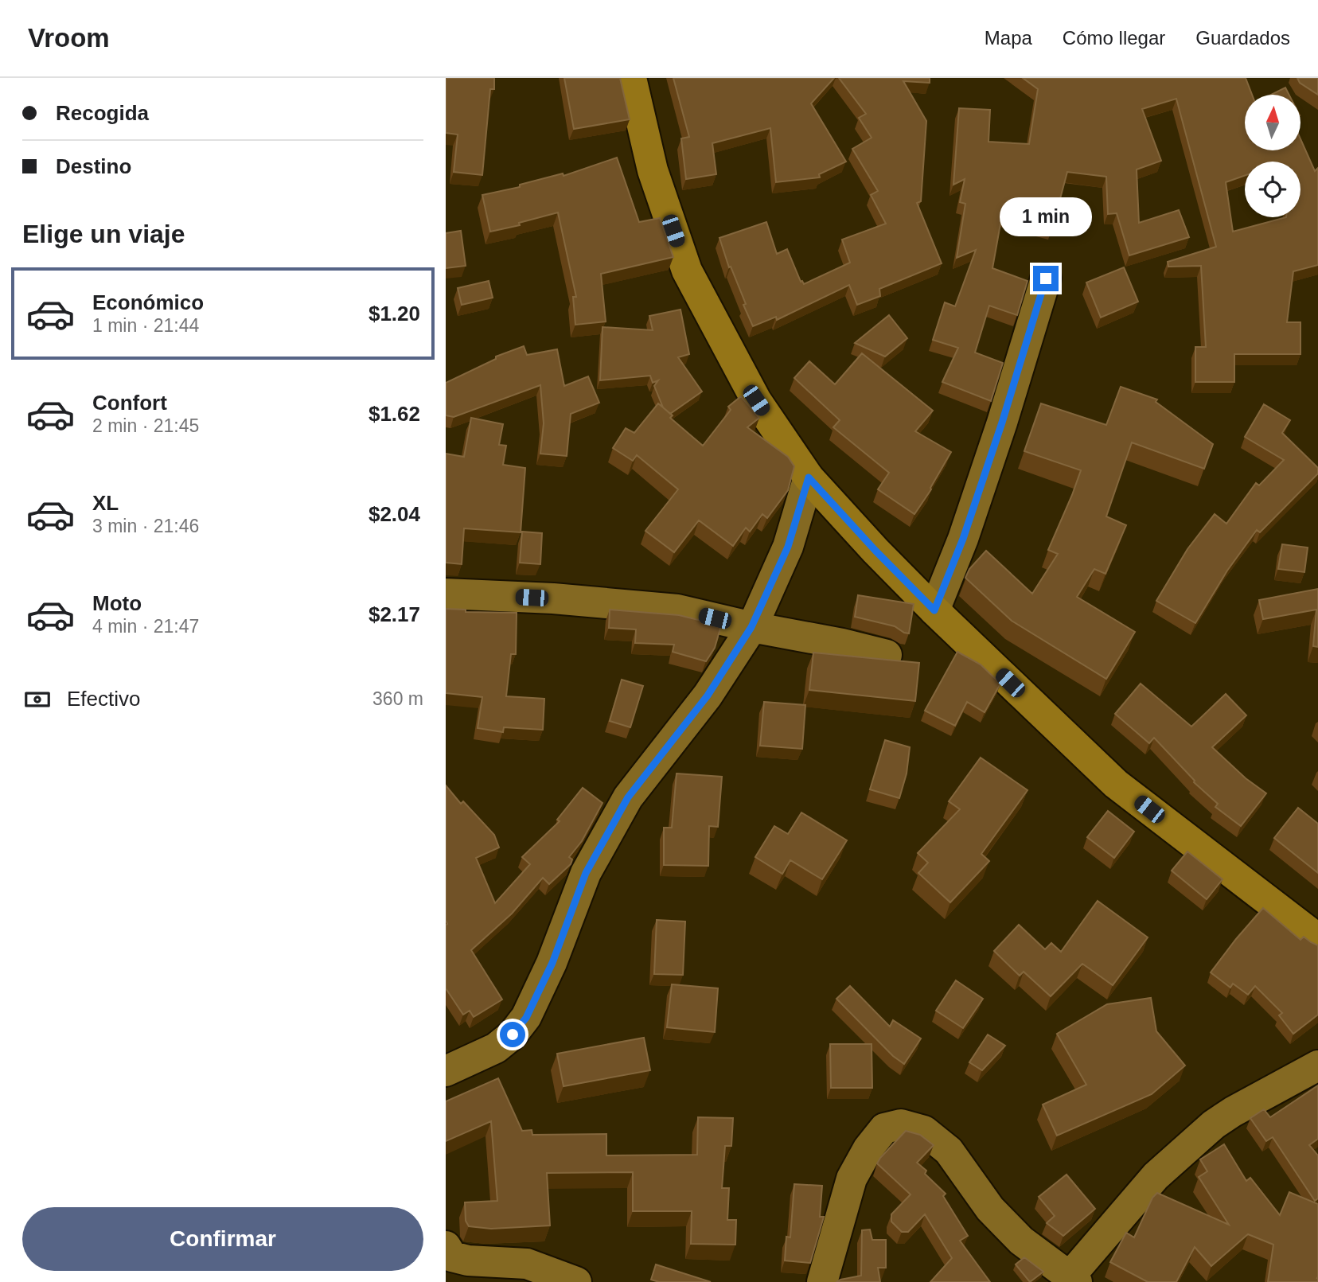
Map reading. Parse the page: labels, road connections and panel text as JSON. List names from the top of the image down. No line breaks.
{"north":"top","page":{"header":"Vroom","nav":["Mapa","Cómo llegar","Guardados"],"banner":["Recogida","Destino"],"bubble":"1 min","heading":"Elige un viaje","list":[{"name":"Económico","note":"1 min · 21:44","value":"$1.20"},{"name":"Confort","note":"2 min · 21:45","value":"$1.62"},{"name":"XL","note":"3 min · 21:46","value":"$2.04"},{"name":"Moto","note":"4 min · 21:47","value":"$2.17"}],"pay":["Efectivo","360 m"],"buttons":"Confirmar"}}
